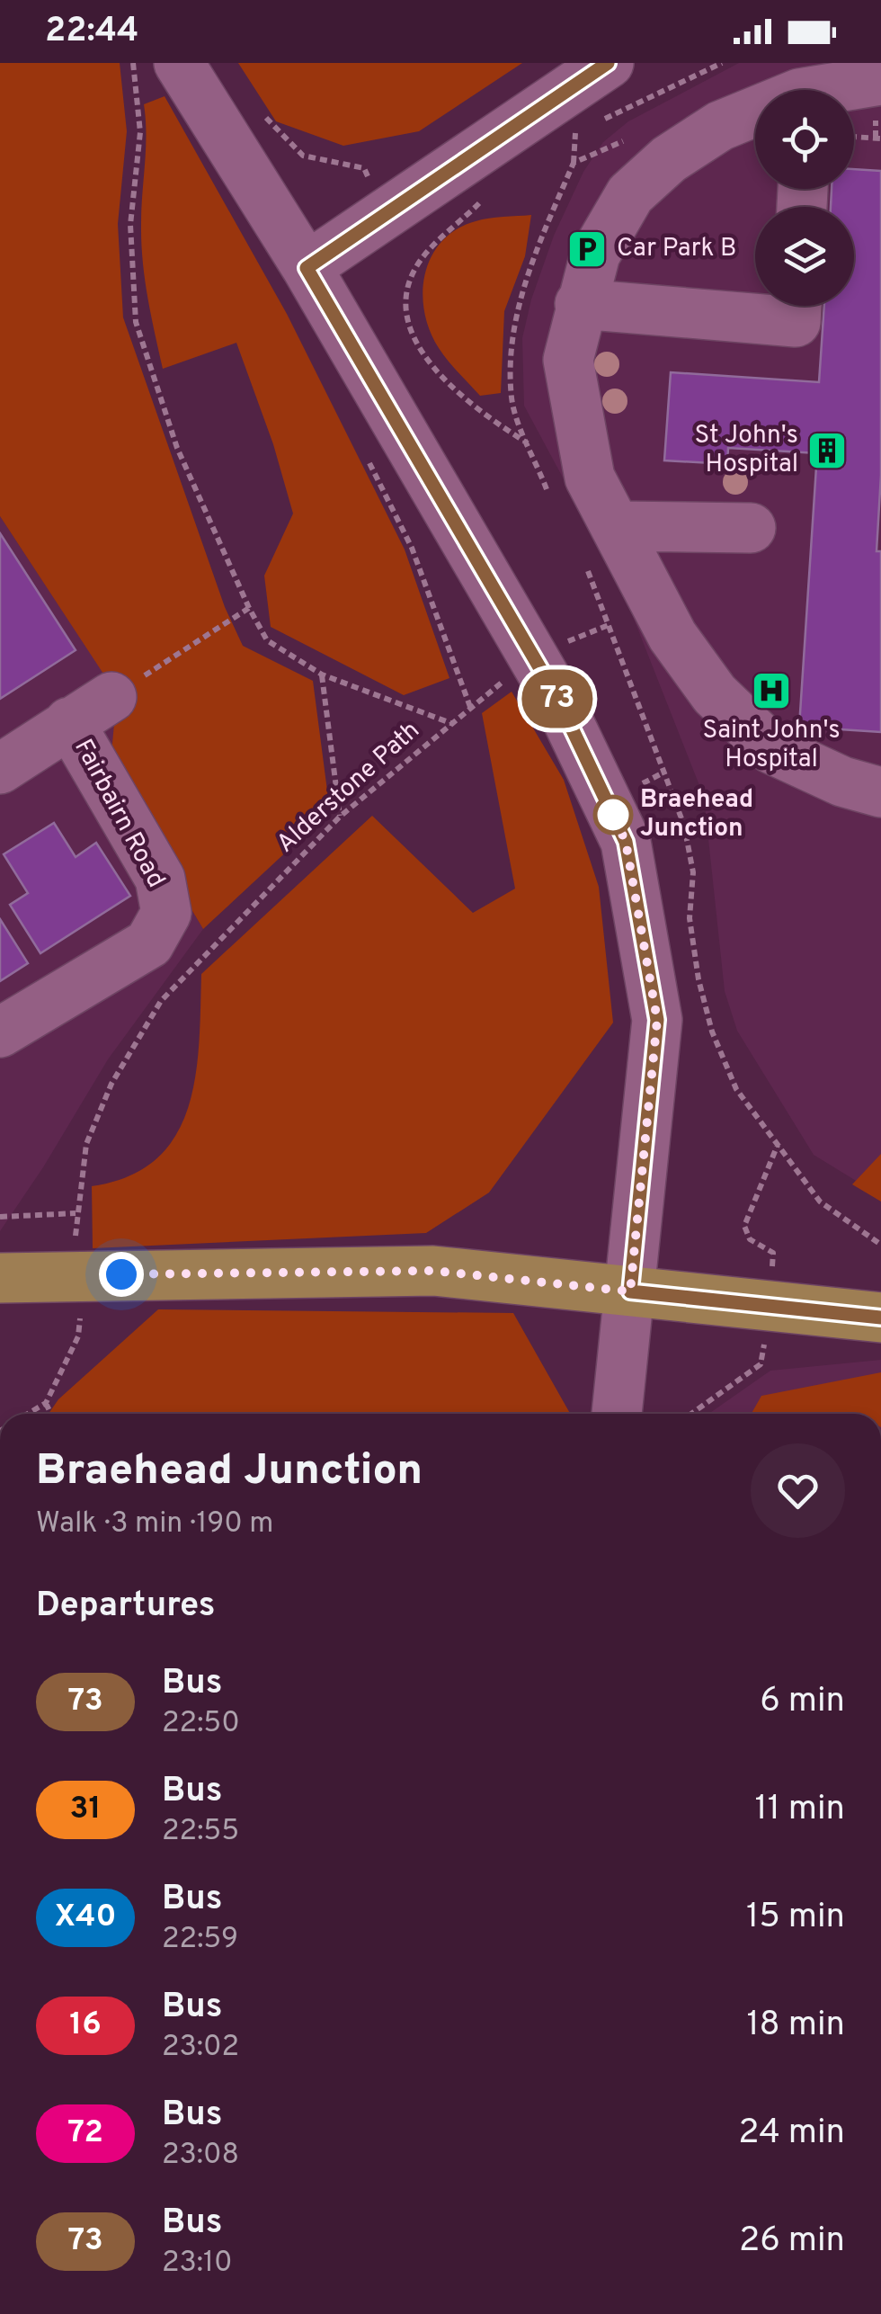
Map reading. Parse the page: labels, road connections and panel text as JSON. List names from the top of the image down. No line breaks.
{"streets":{"street":["Fairbairn Road"],"path":["Alderstone Path"]},"places":{"parking":["Car Park B"],"building":["St John's Hospital"],"hospital":["Saint John's Hospital"],"other":["Braehead Junction"]},"lines":["bus line 73"],"page":{"status":"22:44","on_map":"73","heading":[["Braehead Junction","Walk · 3 min · 190 m"],"Departures"],"list":[{"mark":"73","name":"Bus","note":"22:50","value":"6 min"},{"mark":"31","name":"Bus","note":"22:55","value":"11 min"},{"mark":"X40","name":"Bus","note":"22:59","value":"15 min"},{"mark":"16","name":"Bus","note":"23:02","value":"18 min"},{"mark":"72","name":"Bus","note":"23:08","value":"24 min"},{"mark":"73","name":"Bus","note":"23:10","value":"26 min"}]}}
